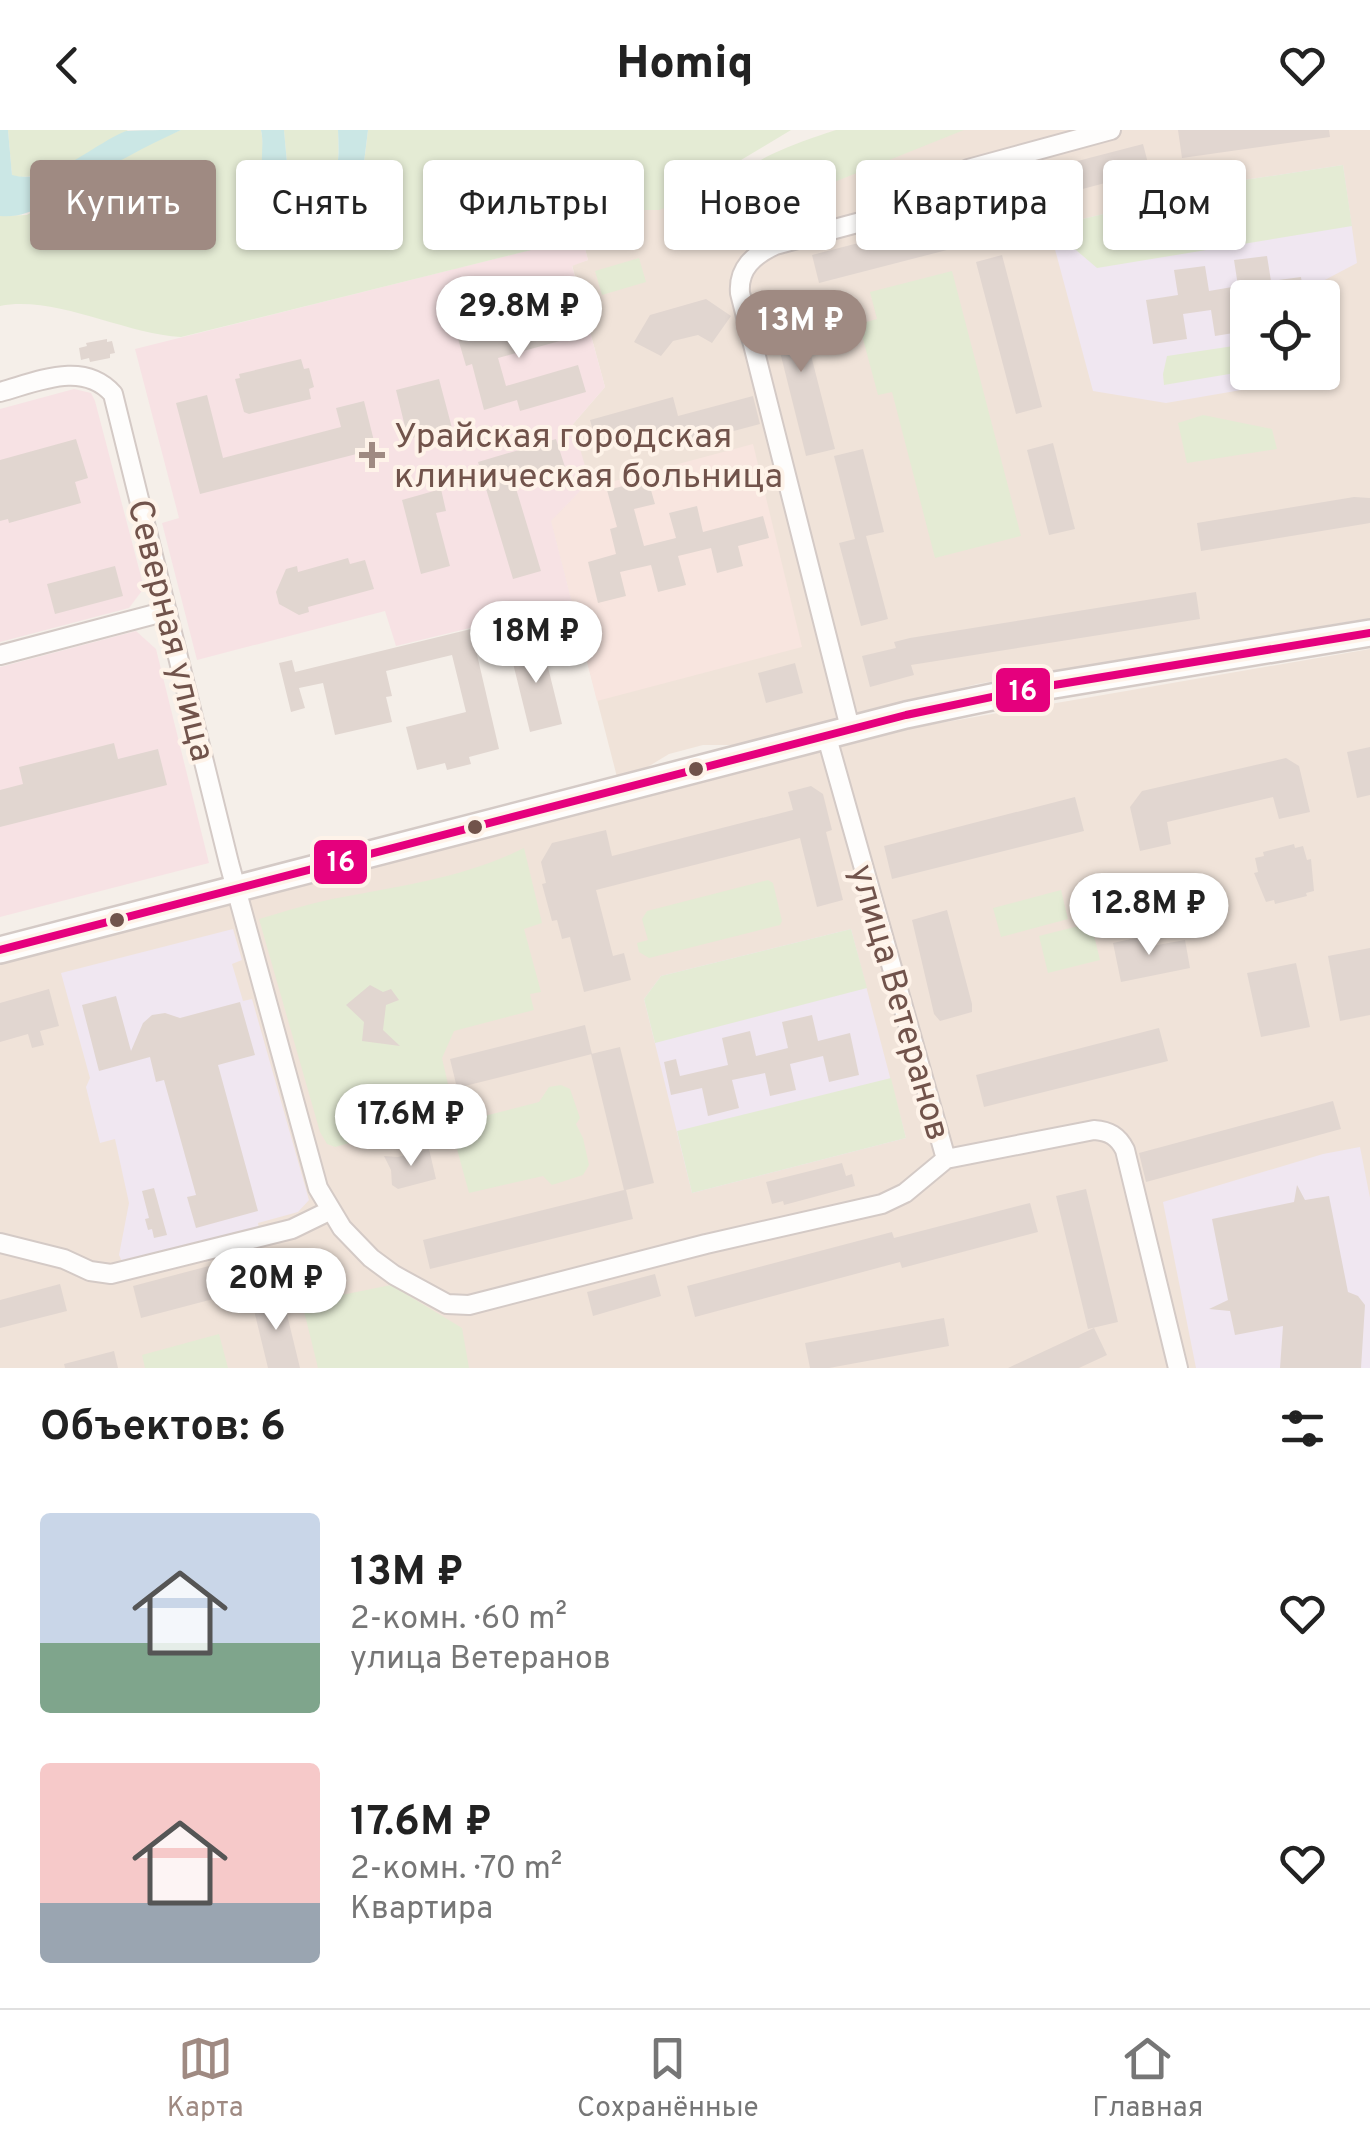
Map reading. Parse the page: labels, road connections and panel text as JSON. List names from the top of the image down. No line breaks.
{"streets":{"street":["Северная улица","улица Ветеранов"]},"places":{"health":["Урайская городская клиническая больница"]},"lines":["transit line 16"],"page":{"header":"Homiq","chip":["Купить","Снять","Фильтры","Новое","Квартира","Дом"],"price":["29.8M ₽","13M ₽","18M ₽","12.8M ₽","17.6M ₽","20M ₽"],"heading":"Объектов: 6","list":[{"name":"13M ₽","note":"2-комн. · 60 m² · улица Ветеранов"},{"name":"17.6M ₽","note":"2-комн. · 70 m² · Квартира"}],"tabs":["Карта","Сохранённые","Главная"]}}
